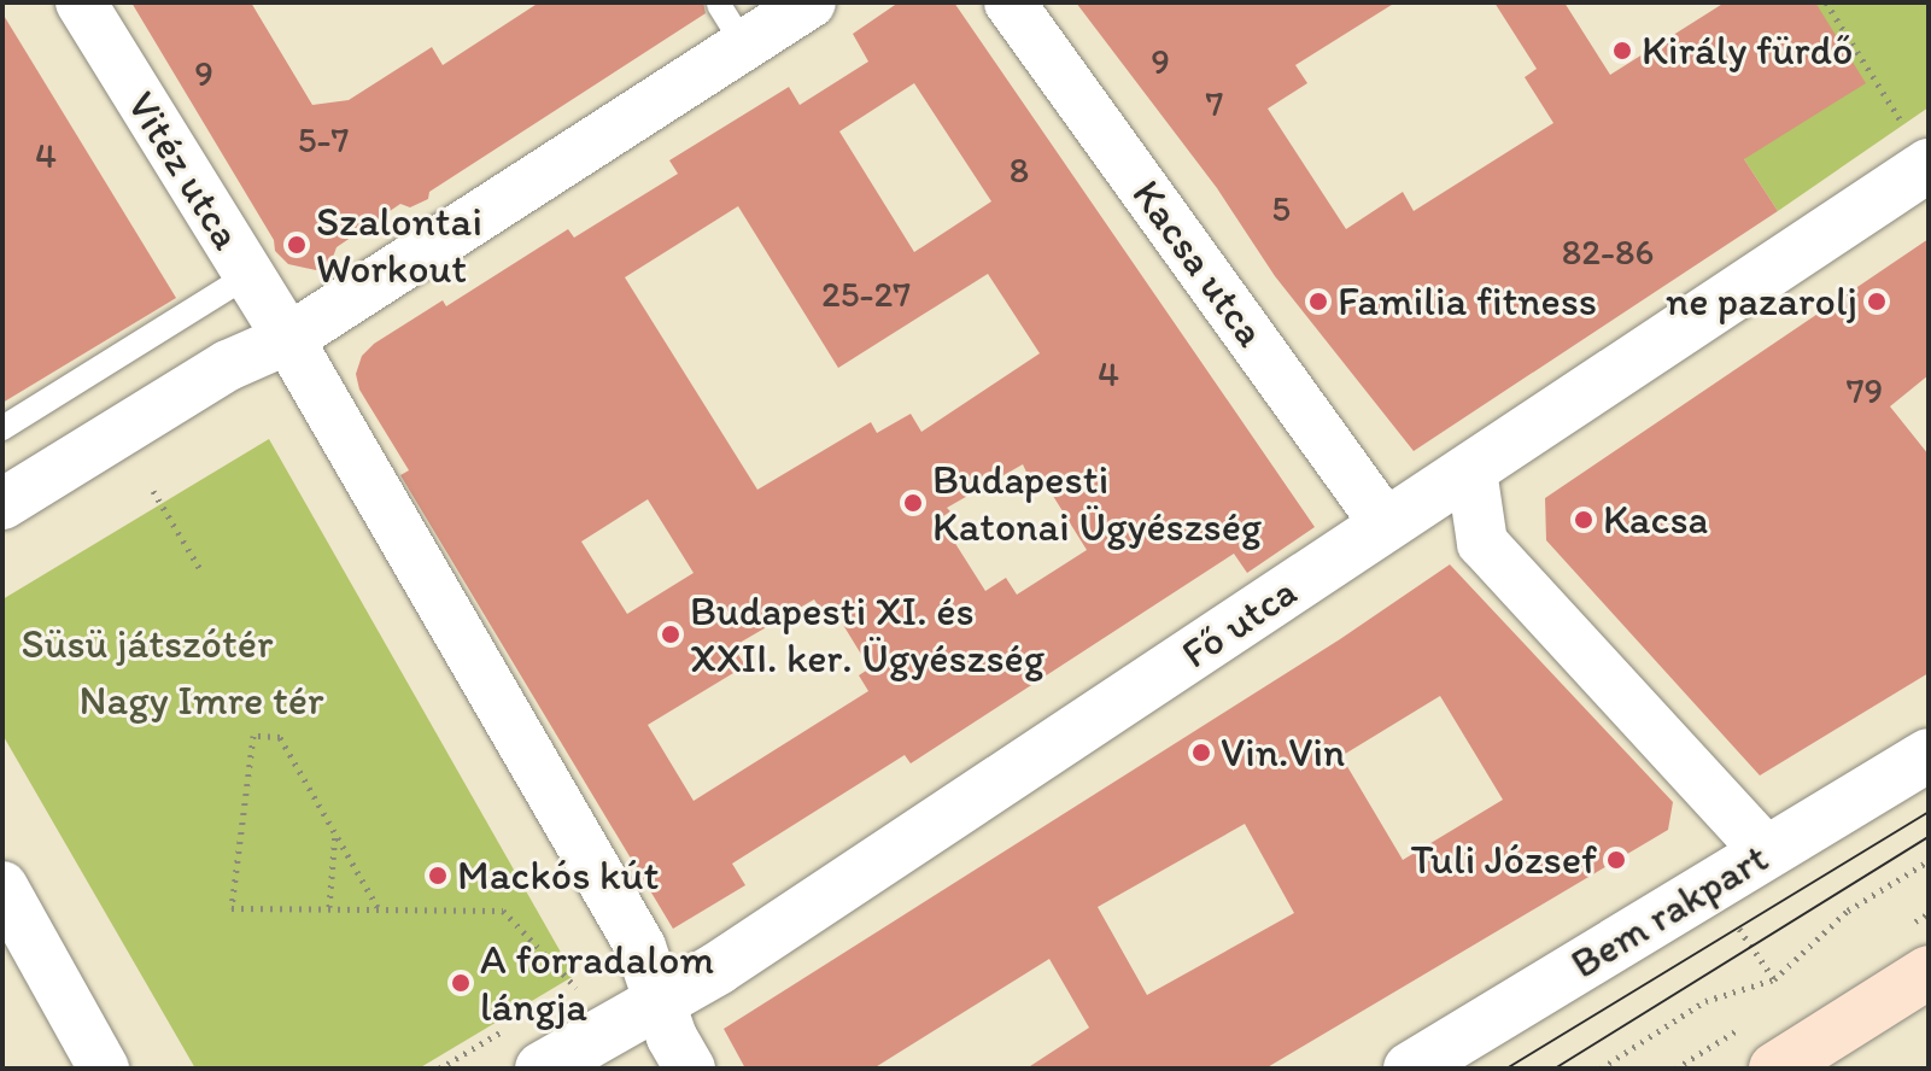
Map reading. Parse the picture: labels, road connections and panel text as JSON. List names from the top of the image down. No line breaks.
{"streets":{"street":["Vitéz utca","Kacsa utca","Fő utca","Bem rakpart"]},"crossings":[["Kacsa utca","Fő utca"]],"parks":["Süsü játszótér","Nagy Imre tér"],"places":["Király fürdő","Szalontai Workout","Familia fitness","ne pazarolj","Budapesti Katonai Ügyészség","Kacsa","Budapesti XI. és XXII. ker. Ügyészség","Vin.Vin","Tuli József","Mackós kút","A forradalom lángja"],"house_numbers":["9","9","7","5-7","4","8","5","82-86","25-27","4","79"]}
